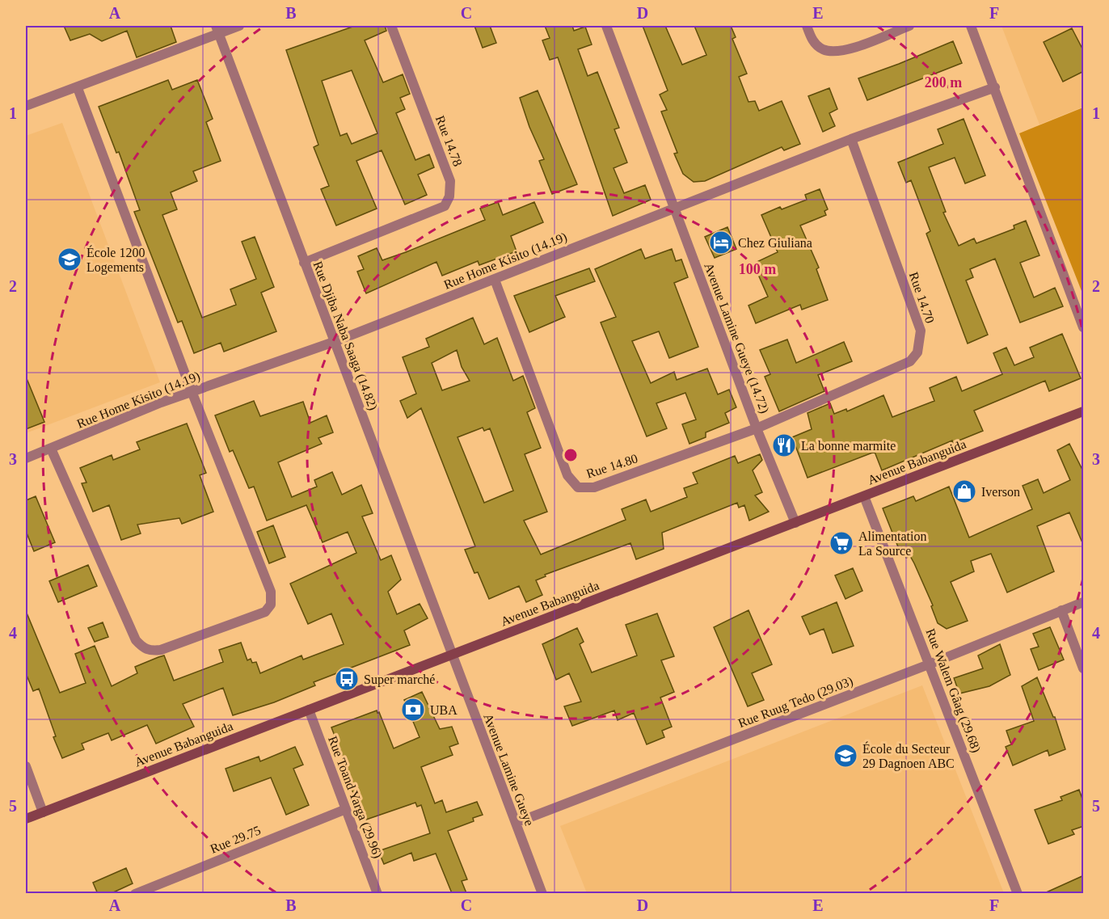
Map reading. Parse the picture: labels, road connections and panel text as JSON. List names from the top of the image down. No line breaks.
{"streets":{"street":["Rue 14.78","Rue Home Kisito (14.19)","Rue 14.70","Rue Djiba Naba Saaga (14.82)","Avenue Lamine Gueye (14.72)","Avenue Babanguida","Rue 14.80","Rue Walem Gâag (29.68)","Rue Ruug Tedo (29.03)","Avenue Lamine Gueye","Rue Toand Yarga (29.96)","Rue 29.75"]},"crossings":[["Rue 14.78","Rue Djiba Naba Saaga (14.82)"],["Rue Home Kisito (14.19)","Rue 14.70"],["Rue Home Kisito (14.19)","Rue Djiba Naba Saaga (14.82)"],["Rue Home Kisito (14.19)","Avenue Lamine Gueye (14.72)"],["Rue Home Kisito (14.19)","Rue 14.80"],["Rue 14.70","Avenue Lamine Gueye (14.72)"],["Rue 14.70","Rue 14.80"],["Rue Djiba Naba Saaga (14.82)","Avenue Babanguida"],["Rue Djiba Naba Saaga (14.82)","Avenue Lamine Gueye"],["Avenue Lamine Gueye (14.72)","Avenue Babanguida"],["Avenue Lamine Gueye (14.72)","Rue 14.80"],["Avenue Babanguida","Rue Walem Gâag (29.68)"],["Avenue Babanguida","Avenue Lamine Gueye"],["Avenue Babanguida","Rue Toand Yarga (29.96)"],["Rue Walem Gâag (29.68)","Rue Ruug Tedo (29.03)"],["Rue Ruug Tedo (29.03)","Avenue Lamine Gueye"],["Rue Toand Yarga (29.96)","Rue 29.75"]],"places":{"hotel":["Chez Giuliana"],"school or university":["École 1200 Logements","École du Secteur 29 Dagnoen ABC"],"restaurant":["La bonne marmite"],"shop":["Iverson"],"supermarket":["Alimentation La Source"],"bus stop":["Super marché"],"bank":["UBA"]},"grid":{"columns":["A","B","C","D","E","F"],"rows":["1","2","3","4","5"]},"rings":["200 m","100 m"]}
